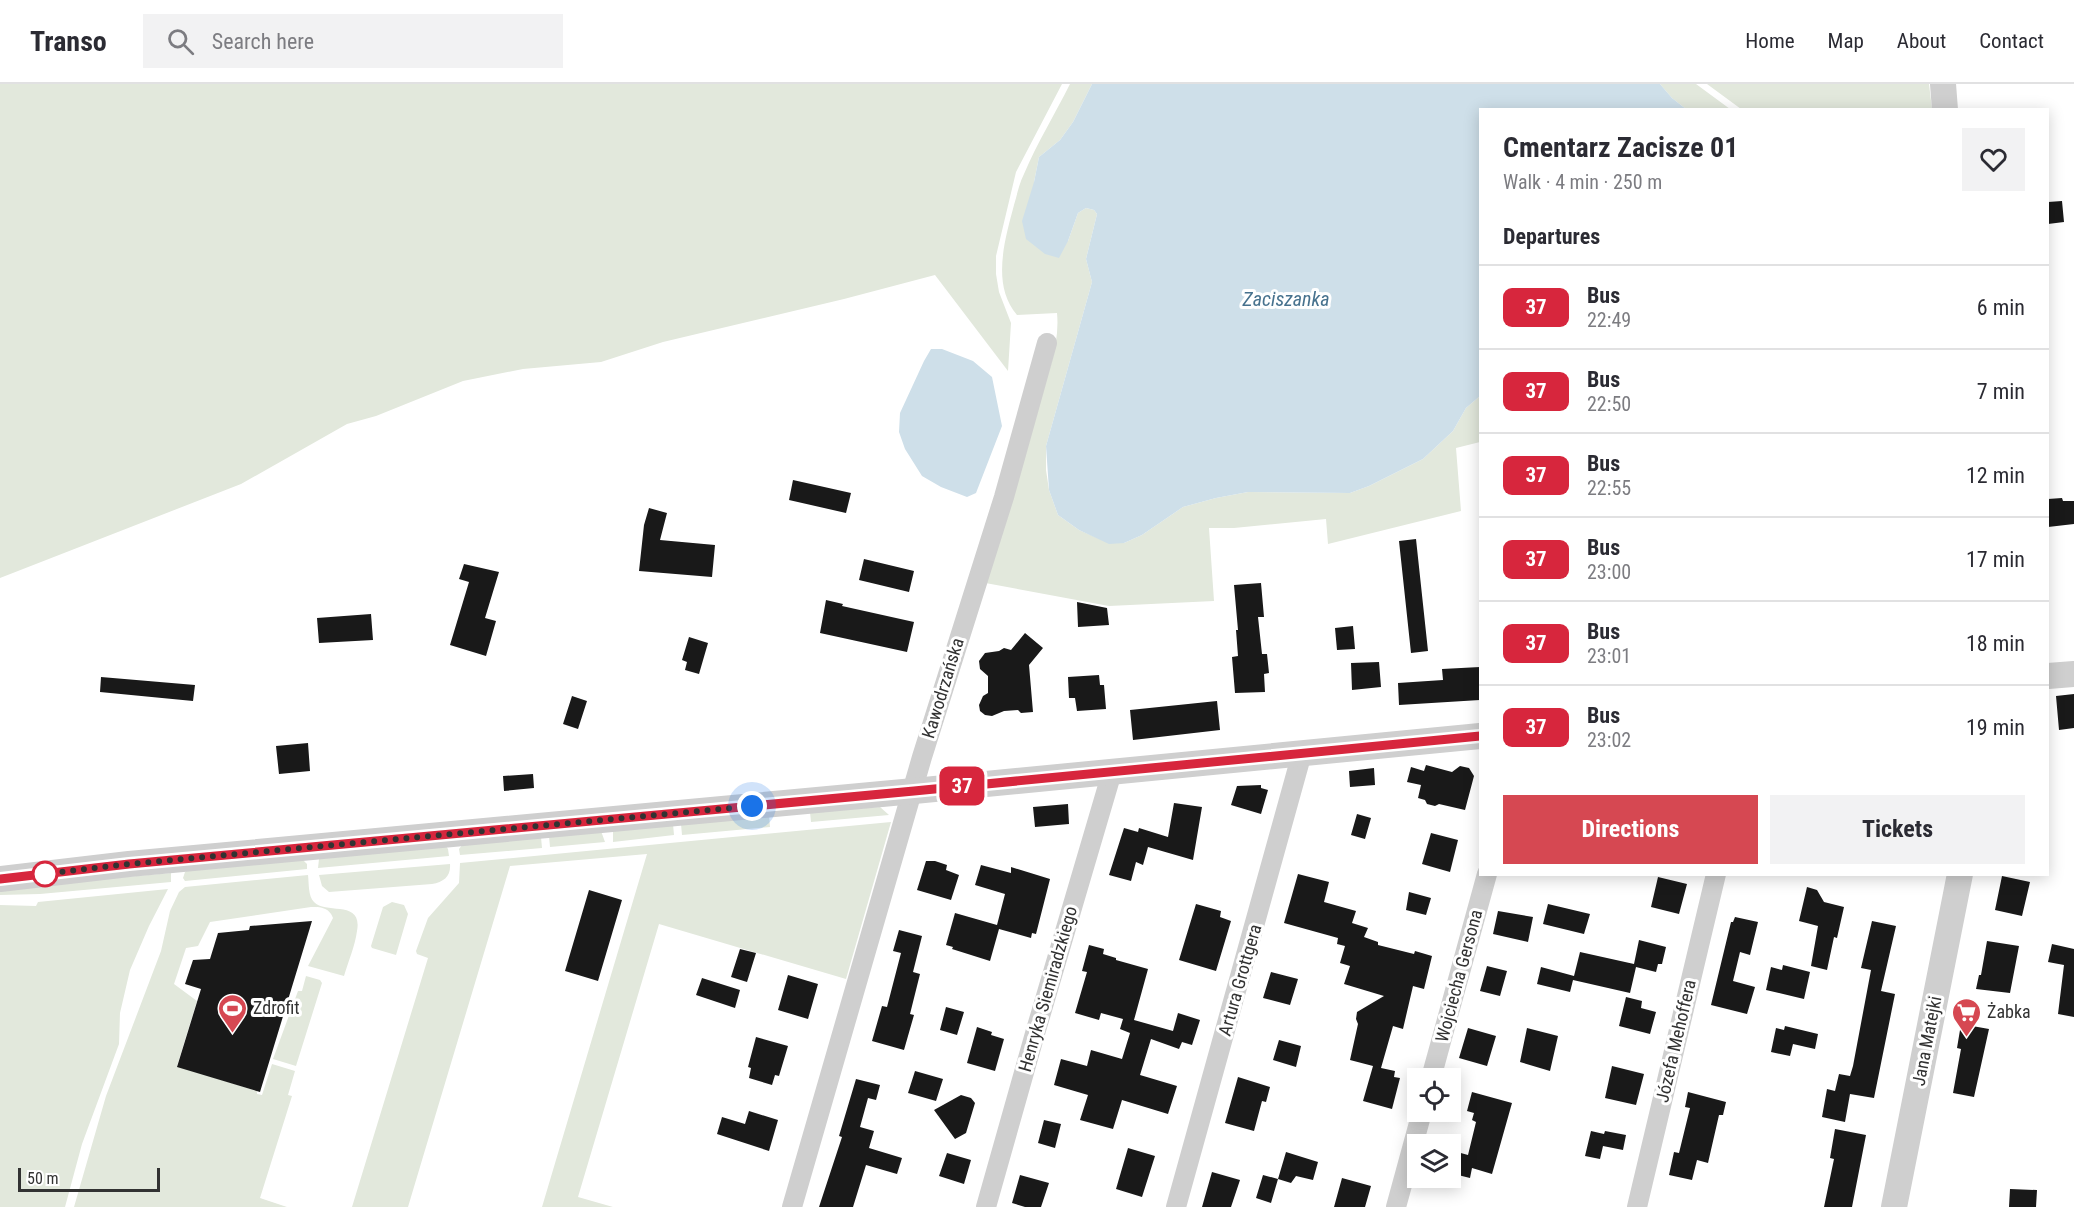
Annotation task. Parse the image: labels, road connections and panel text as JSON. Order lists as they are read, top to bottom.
{
  "streets": {
    "street": [
      "Kawodrzańska",
      "Wojciecha Gersona",
      "Artura Grottgera",
      "Henryka Siemiradzkiego",
      "Józefa Mehoffera",
      "Jana Matejki"
    ]
  },
  "water": ["Zaciszanka"],
  "places": {
    "sports": ["Zdrofit"],
    "supermarket": ["Żabka"]
  },
  "lines": ["bus line 37"],
  "scale_bar": "50 m",
  "page": {
    "header": "Transo",
    "search": "Search here",
    "nav": [
      "Home",
      "Map",
      "About",
      "Contact"
    ],
    "on_map": "37",
    "heading": [
      ["Cmentarz Zacisze 01", "Walk · 4 min · 250 m"],
      "Departures"
    ],
    "list": [
      {
        "mark": "37",
        "name": "Bus",
        "note": "22:49",
        "value": "6 min"
      },
      {
        "mark": "37",
        "name": "Bus",
        "note": "22:50",
        "value": "7 min"
      },
      {
        "mark": "37",
        "name": "Bus",
        "note": "22:55",
        "value": "12 min"
      },
      {
        "mark": "37",
        "name": "Bus",
        "note": "23:00",
        "value": "17 min"
      },
      {
        "mark": "37",
        "name": "Bus",
        "note": "23:01",
        "value": "18 min"
      },
      {
        "mark": "37",
        "name": "Bus",
        "note": "23:02",
        "value": "19 min"
      }
    ],
    "buttons": ["Directions", "Tickets"],
    "scale": "50 m"
  }
}
